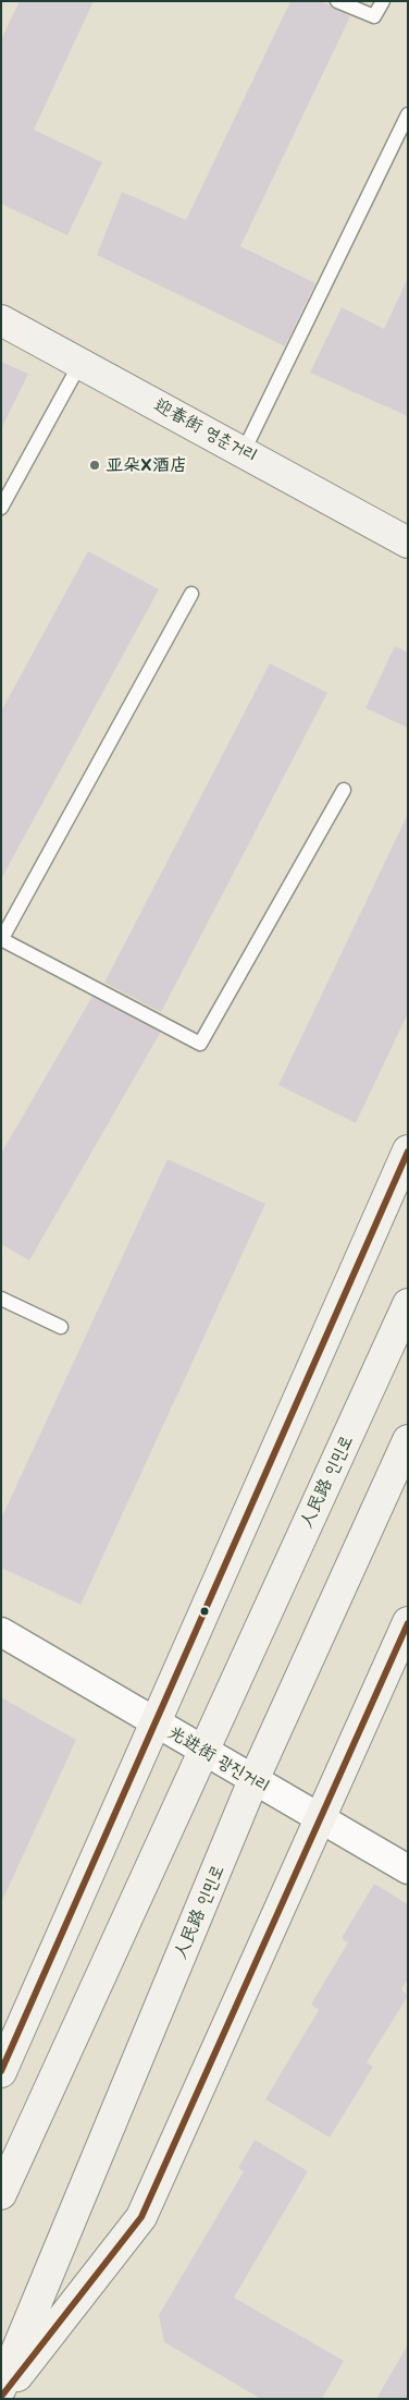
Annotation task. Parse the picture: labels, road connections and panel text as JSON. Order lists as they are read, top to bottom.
{
  "streets": {
    "street": ["迎春街 영춘거리", "人民路 인민로", "光进街 광진거리"]
  },
  "crossings": [
    ["人民路 인민로", "光进街 광진거리"]
  ],
  "places": ["亚朵X酒店"]
}
